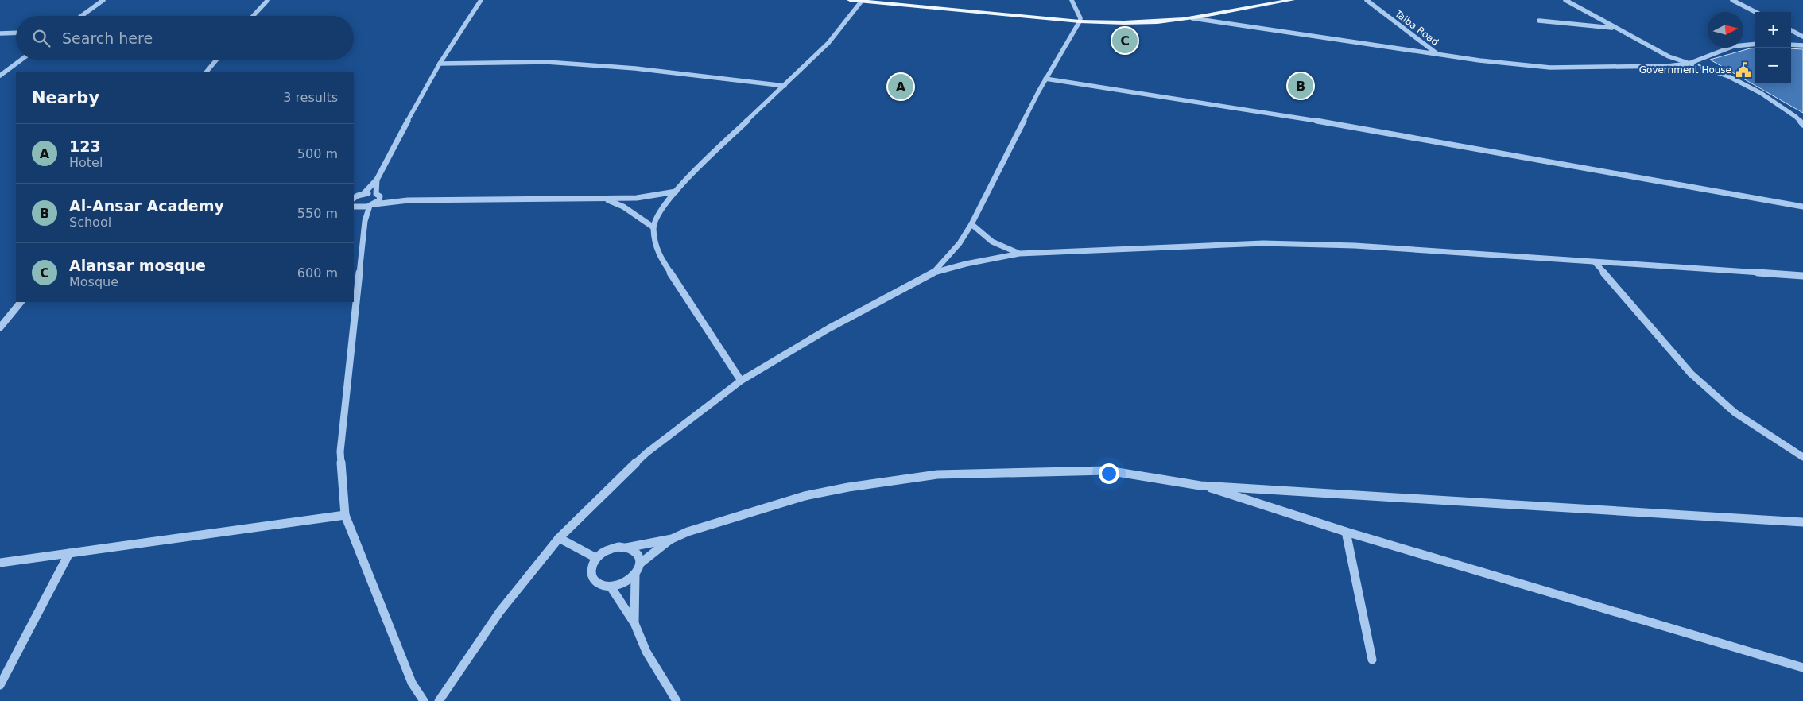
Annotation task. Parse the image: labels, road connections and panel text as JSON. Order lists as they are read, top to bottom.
{
  "streets": {
    "street": ["Talba Road"]
  },
  "places": {
    "public building": ["Government House"]
  },
  "north": "right",
  "page": {
    "map_buttons": ["+", "−"],
    "search": "Search here",
    "pins": ["C", "B", "A"],
    "heading": ["Nearby", "3 results"],
    "list": [
      {
        "mark": "A",
        "name": "123",
        "note": "Hotel",
        "value": "500 m"
      },
      {
        "mark": "B",
        "name": "Al-Ansar Academy",
        "note": "School",
        "value": "550 m"
      },
      {
        "mark": "C",
        "name": "Alansar mosque",
        "note": "Mosque",
        "value": "600 m"
      }
    ]
  }
}
